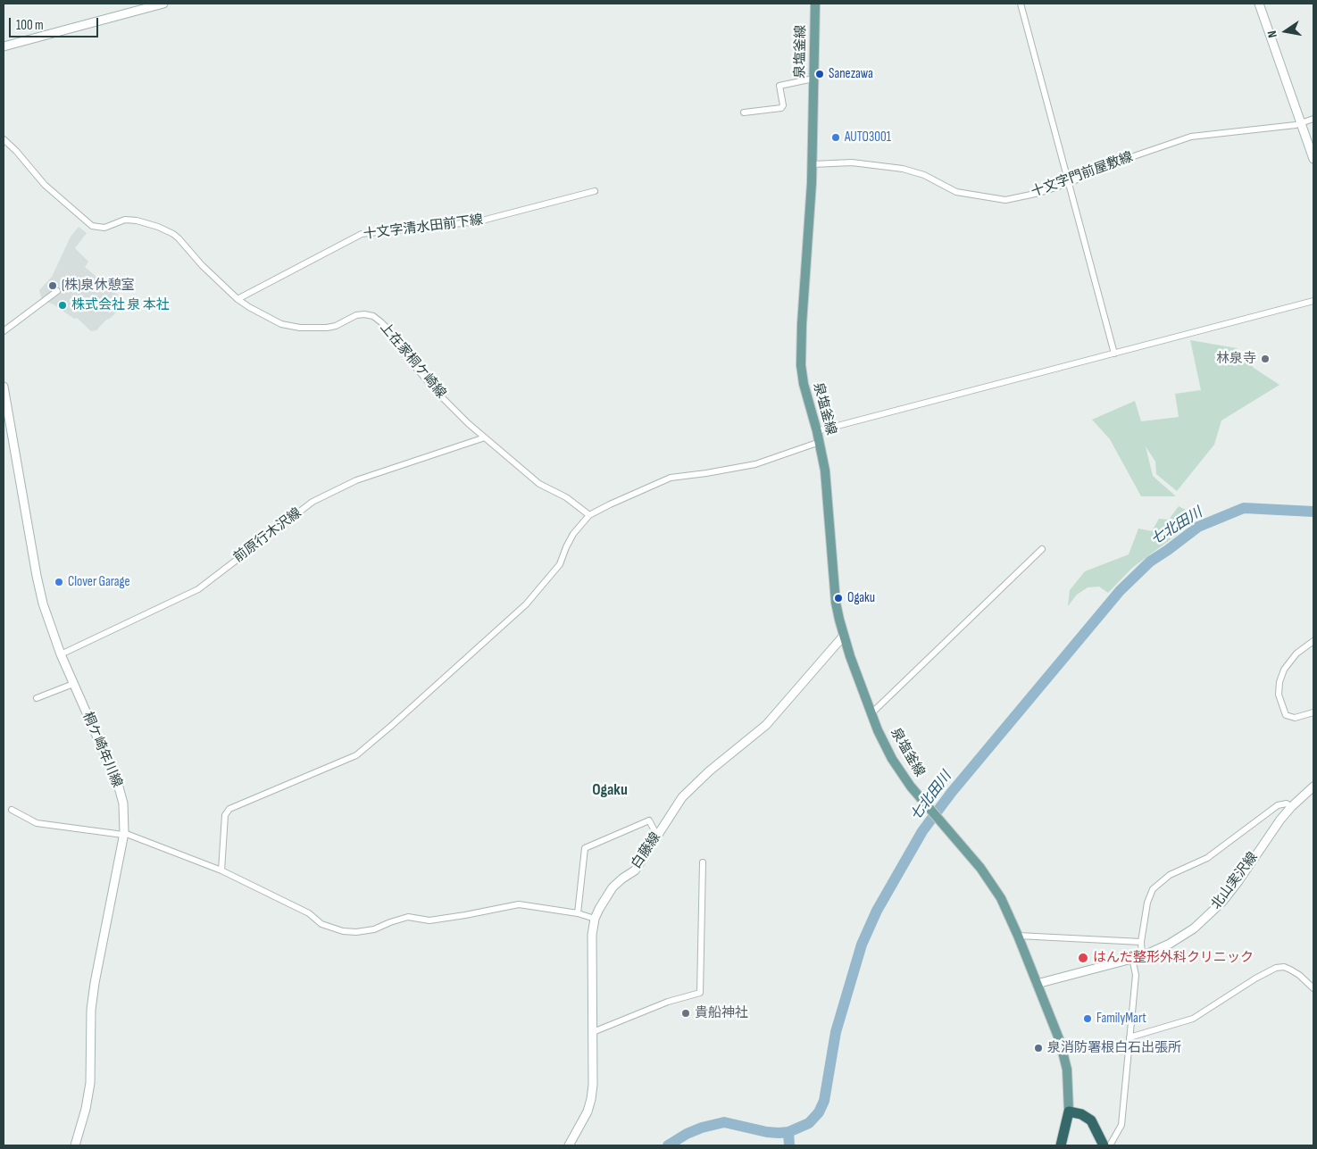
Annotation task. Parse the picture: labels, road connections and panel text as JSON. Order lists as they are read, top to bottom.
{
  "streets": {
    "main road": ["泉塩釜線"],
    "street": [
      "十文字門前屋敷線",
      "十文字清水田前下線",
      "上在家桐ケ崎線",
      "前原行木沢線",
      "桐ケ崎年川線",
      "白藤線",
      "北山実沢線"
    ]
  },
  "crossings": [
    ["泉塩釜線", "十文字門前屋敷線"],
    ["泉塩釜線", "白藤線"],
    ["十文字清水田前下線", "上在家桐ケ崎線"],
    ["上在家桐ケ崎線", "前原行木沢線"],
    ["前原行木沢線", "桐ケ崎年川線"]
  ],
  "districts": ["Ogaku"],
  "water": ["七北田川"],
  "places": [
    "Sanezawa",
    "AUTO3001",
    "(株)泉休憩室",
    "株式会社 泉 本社",
    "林泉寺",
    "Clover Garage",
    "Ogaku",
    "はんだ整形外科クリニック",
    "貴船神社",
    "FamilyMart",
    "泉消防署根白石出張所"
  ],
  "scale_bar": "100 m",
  "north": "left"
}
